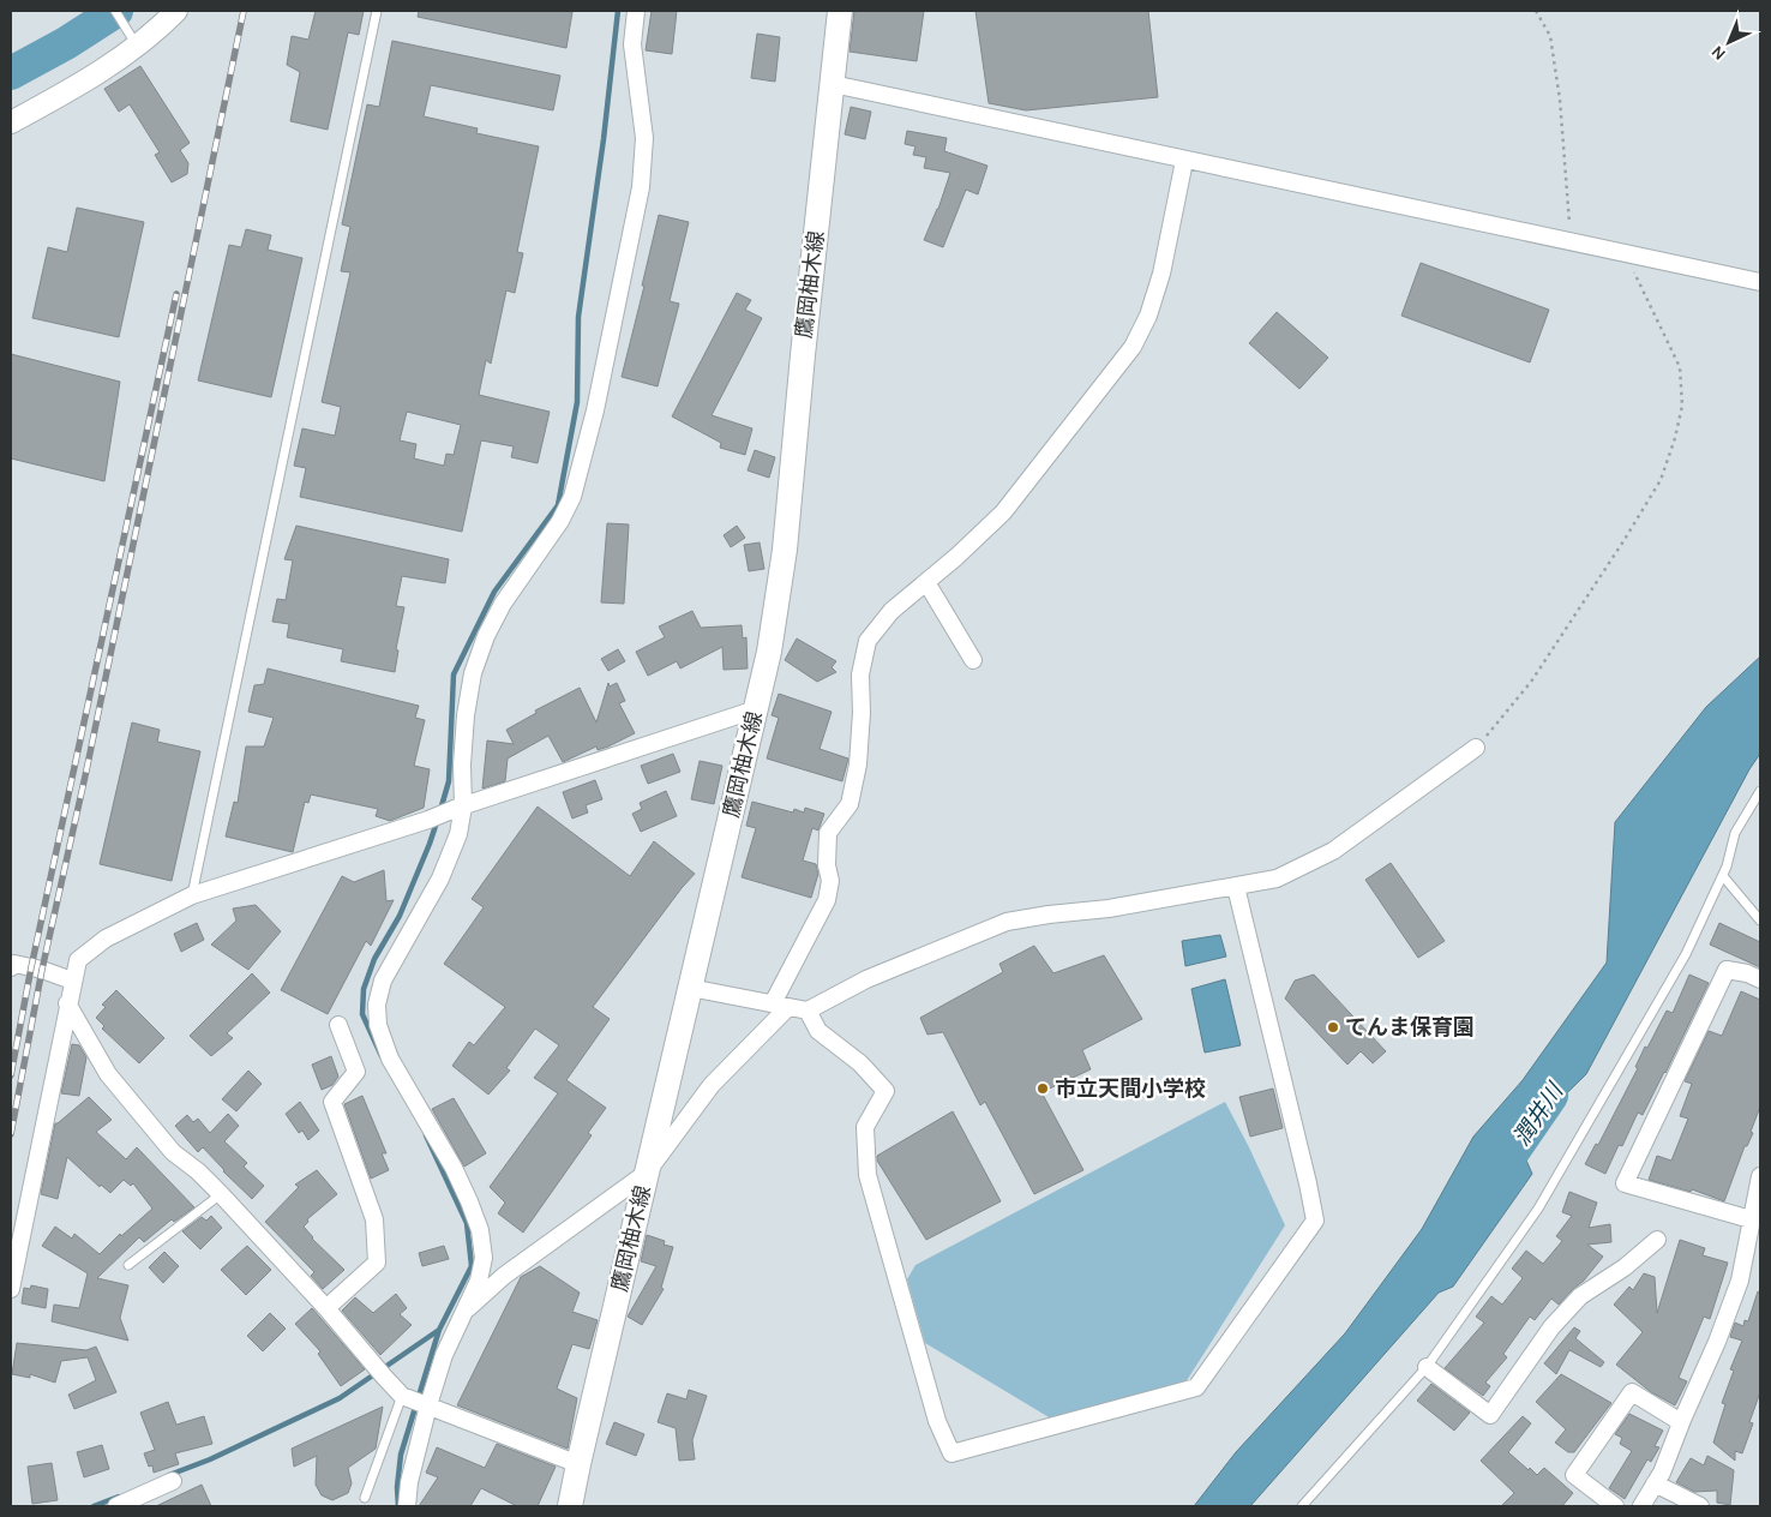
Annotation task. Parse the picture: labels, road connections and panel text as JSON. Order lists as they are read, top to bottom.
{
  "streets": {
    "main road": ["鷹岡柚木線"]
  },
  "water": ["潤井川"],
  "places": ["てんま保育園", "市立天間小学校"],
  "north": "bottom left"
}
